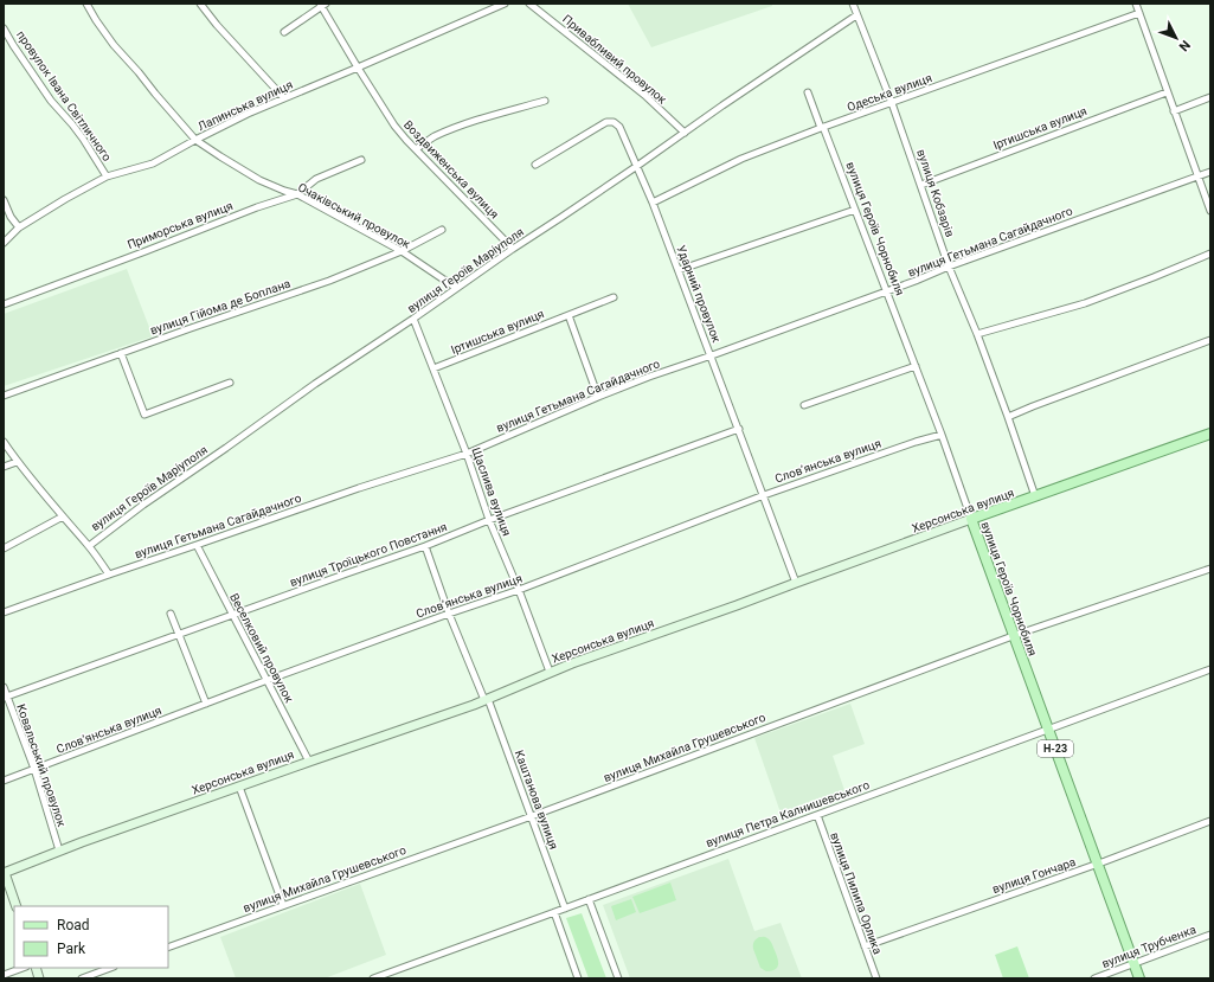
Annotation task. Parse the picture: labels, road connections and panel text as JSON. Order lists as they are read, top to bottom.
{
  "streets": {
    "main road": ["вулиця Героїв Чорнобиля", "Херсонська вулиця", "Н-23"],
    "street": [
      "Привабливий провулок",
      "Одеська вулиця",
      "провулок Івана Світличного",
      "Лапинська вулиця",
      "Іртишська вулиця",
      "Воздвиженська вулиця",
      "вулиця Кобзарів",
      "Очаківський провулок",
      "Приморська вулиця",
      "вулиця Гетьмана Сагайдачного",
      "вулиця Героїв Маріуполя",
      "Ударний провулок",
      "вулиця Гійома де Боплана",
      "Словʼянська вулиця",
      "Щаслива вулиця",
      "вулиця Троїцького Повстання",
      "Веселковий провулок",
      "вулиця Михайла Грушевського",
      "Ковальський провулок",
      "Каштанова вулиця",
      "вулиця Петра Калнишевського",
      "вулиця Гончара",
      "вулиця Пилипа Орлика",
      "вулиця Трубченка"
    ]
  },
  "crossings": [
    ["Привабливий провулок", "вулиця Героїв Маріуполя"],
    ["Одеська вулиця", "вулиця Кобзарів"],
    ["Одеська вулиця", "вулиця Героїв Чорнобиля"],
    ["Одеська вулиця", "Ударний провулок"],
    ["провулок Івана Світличного", "Лапинська вулиця"],
    ["Лапинська вулиця", "Воздвиженська вулиця"],
    ["Лапинська вулиця", "Очаківський провулок"],
    ["Іртишська вулиця", "вулиця Кобзарів"],
    ["Іртишська вулиця", "Щаслива вулиця"],
    ["Воздвиженська вулиця", "вулиця Героїв Маріуполя"],
    ["вулиця Кобзарів", "вулиця Гетьмана Сагайдачного"],
    ["вулиця Кобзарів", "вулиця Героїв Маріуполя"],
    ["вулиця Кобзарів", "Херсонська вулиця"],
    ["Очаківський провулок", "Приморська вулиця"],
    ["Очаківський провулок", "вулиця Героїв Маріуполя"],
    ["Очаківський провулок", "вулиця Гійома де Боплана"],
    ["вулиця Героїв Чорнобиля", "вулиця Гетьмана Сагайдачного"],
    ["вулиця Героїв Чорнобиля", "Словʼянська вулиця"],
    ["вулиця Героїв Чорнобиля", "Херсонська вулиця"],
    ["вулиця Героїв Чорнобиля", "вулиця Михайла Грушевського"],
    ["вулиця Героїв Чорнобиля", "вулиця Петра Калнишевського"],
    ["вулиця Героїв Чорнобиля", "вулиця Гончара"],
    ["вулиця Героїв Чорнобиля", "вулиця Трубченка"],
    ["вулиця Гетьмана Сагайдачного", "Ударний провулок"],
    ["вулиця Гетьмана Сагайдачного", "Щаслива вулиця"],
    ["вулиця Гетьмана Сагайдачного", "Веселковий провулок"],
    ["вулиця Героїв Маріуполя", "Ударний провулок"],
    ["вулиця Героїв Маріуполя", "Щаслива вулиця"],
    ["Ударний провулок", "вулиця Троїцького Повстання"],
    ["Словʼянська вулиця", "Щаслива вулиця"],
    ["Словʼянська вулиця", "Веселковий провулок"],
    ["Словʼянська вулиця", "Ковальський провулок"],
    ["Словʼянська вулиця", "Каштанова вулиця"],
    ["Щаслива вулиця", "Херсонська вулиця"],
    ["Щаслива вулиця", "вулиця Троїцького Повстання"],
    ["Херсонська вулиця", "Веселковий провулок"],
    ["Херсонська вулиця", "Ковальський провулок"],
    ["Херсонська вулиця", "Каштанова вулиця"],
    ["вулиця Троїцького Повстання", "Веселковий провулок"],
    ["вулиця Троїцького Повстання", "Ковальський провулок"],
    ["вулиця Троїцького Повстання", "Каштанова вулиця"],
    ["вулиця Михайла Грушевського", "Каштанова вулиця"],
    ["Каштанова вулиця", "вулиця Петра Калнишевського"],
    ["вулиця Петра Калнишевського", "вулиця Пилипа Орлика"],
    ["вулиця Гончара", "вулиця Пилипа Орлика"]
  ],
  "legend": ["Road", "Park"],
  "north": "bottom right"
}
